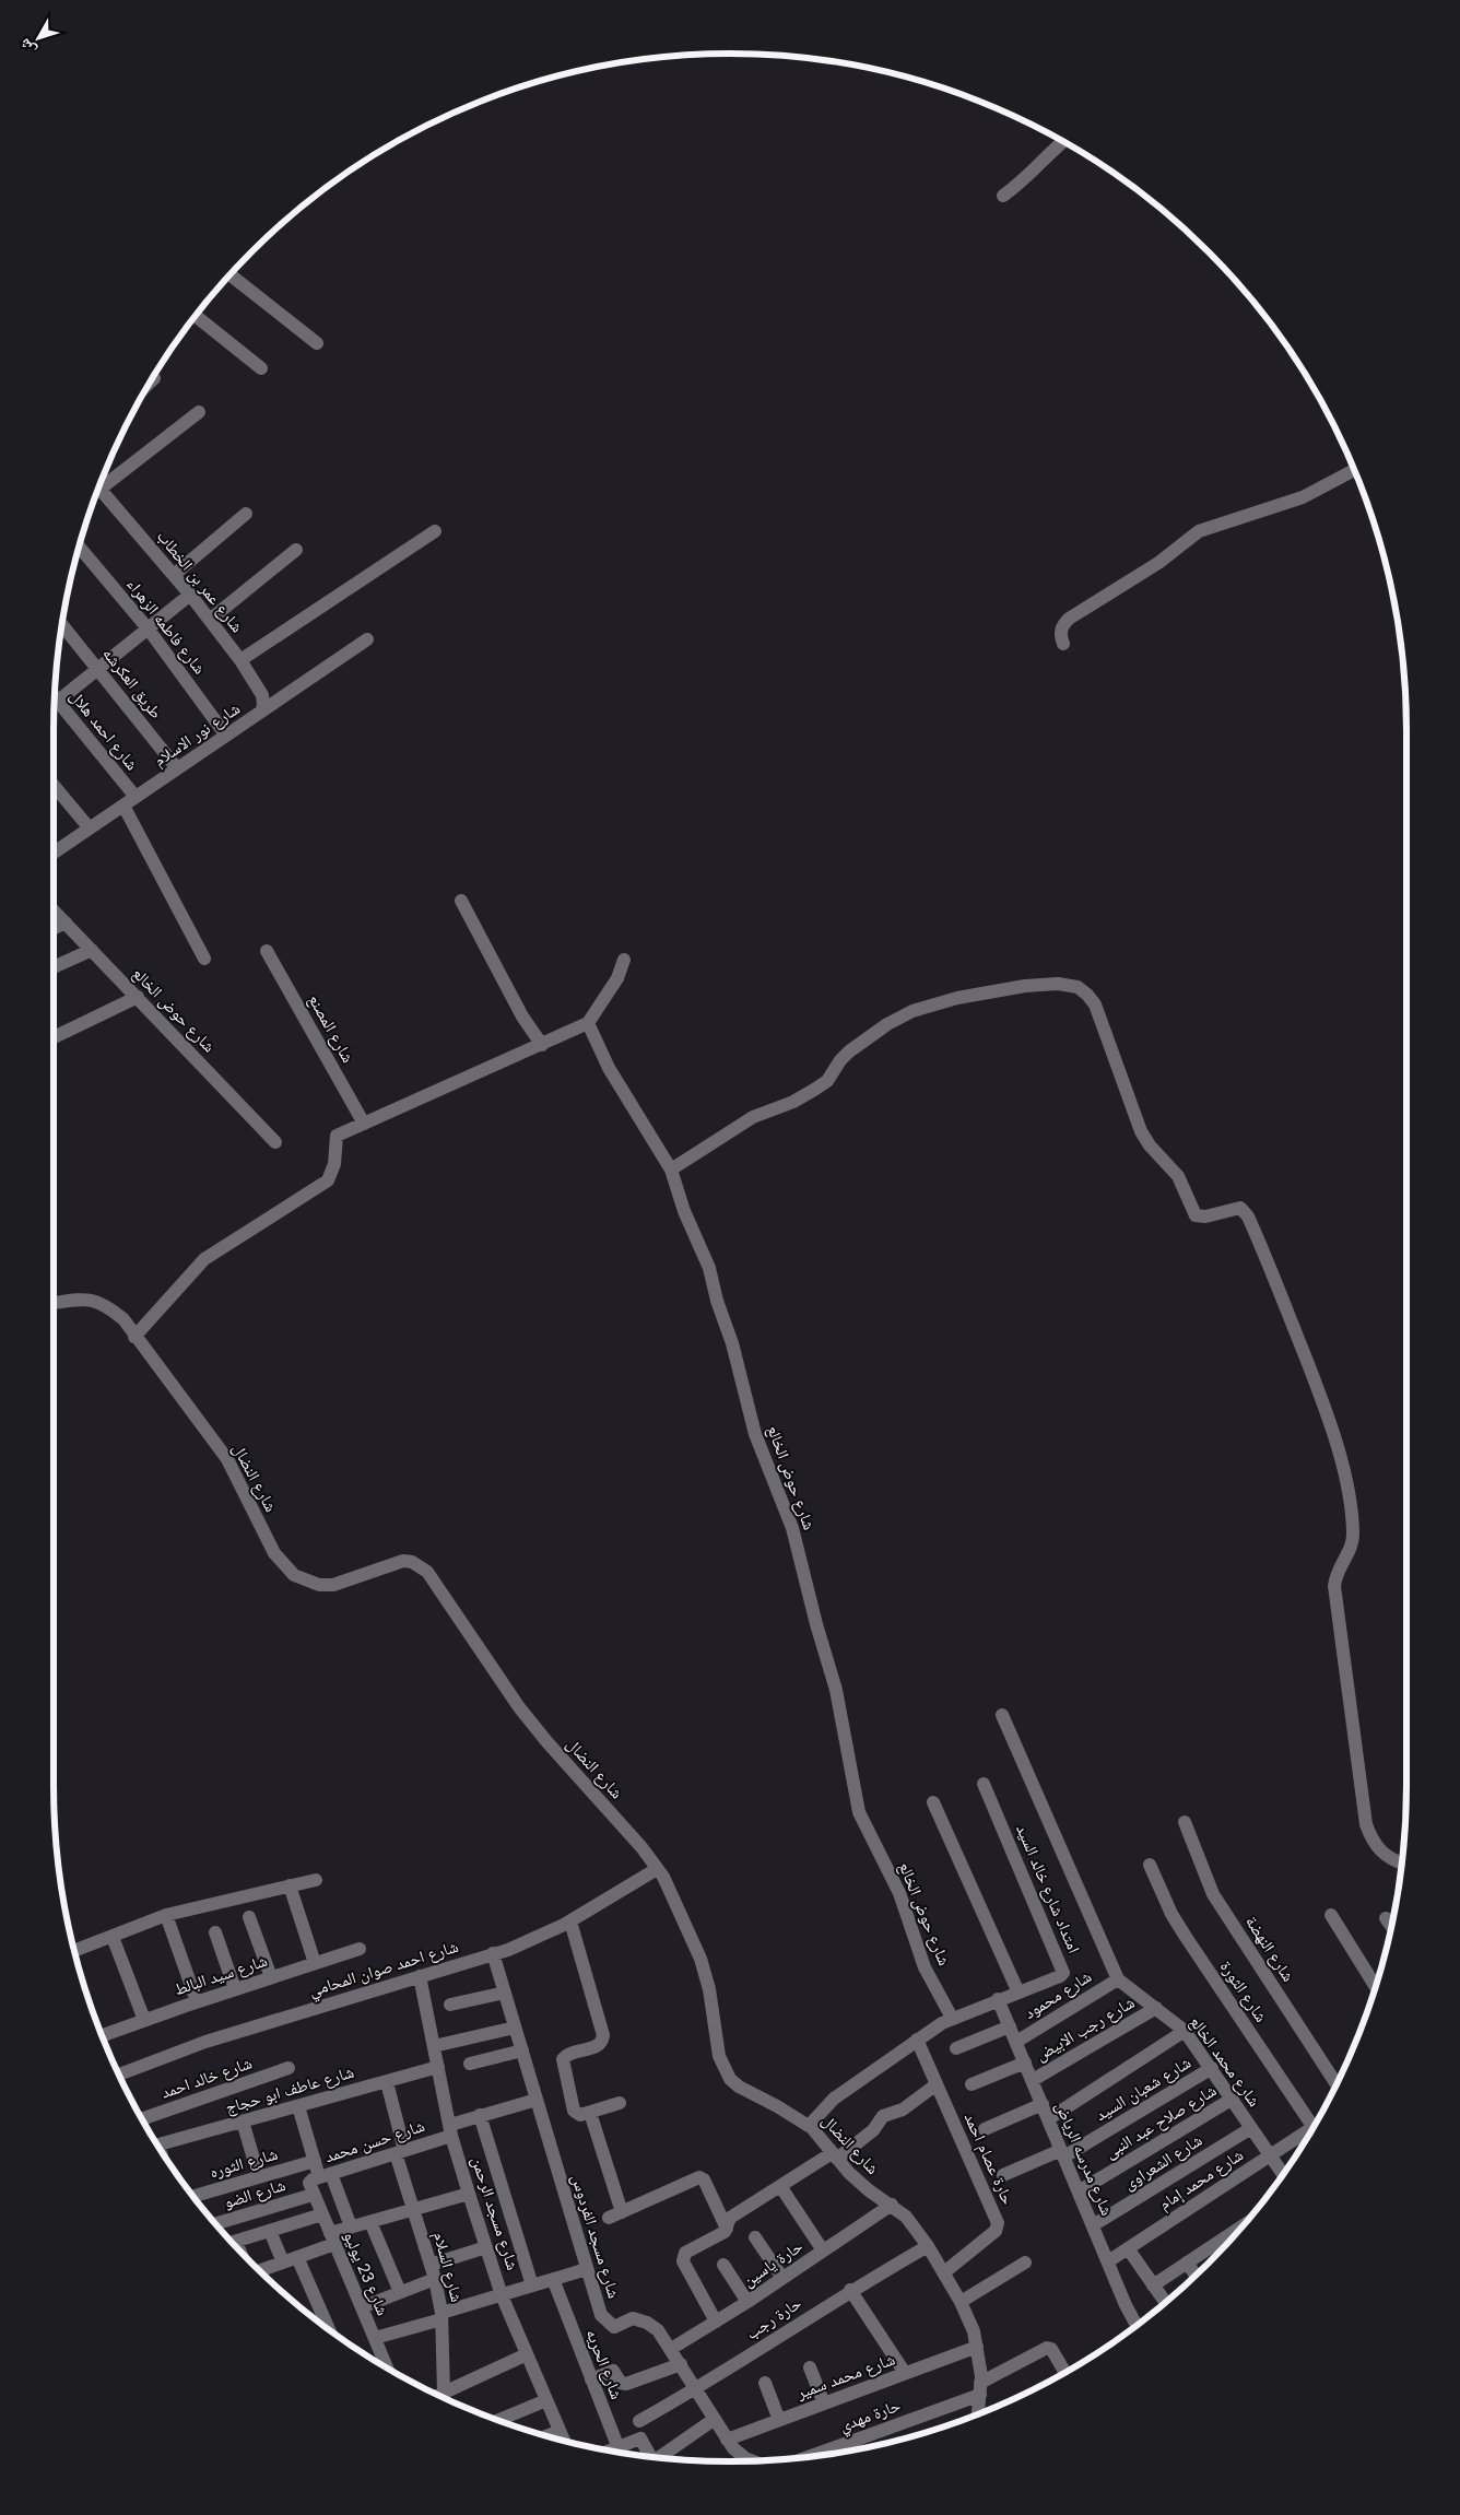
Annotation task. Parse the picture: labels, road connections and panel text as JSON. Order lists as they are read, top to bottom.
{
  "streets": {
    "street": [
      "شارع عمر بن الخطاب",
      "شارع فاطمه الزهراء",
      "طريق العكرشه",
      "شارع احمد هلال",
      "شارع نور الاسلام",
      "شارع حوض الخالع",
      "شارع المصنع",
      "شارع النضال",
      "امتداد شارع خالد السيد",
      "شارع النهضة",
      "شارع احمد صوان المحامي",
      "شارع سيد البالط",
      "شارع الثورة",
      "شارع محمود",
      "شارع رجب الابيض",
      "شارع محمد الخالع",
      "شارع خالد احمد",
      "شارع شعبان السيد",
      "شارع عاطف ابو حجاج",
      "شارع صلاح عبد النبى",
      "شارع حسن محمد",
      "حارة عصام احمد",
      "شارع مدرسه الرياض",
      "شارع الشعراوى",
      "شارع الثوره",
      "شارع محمد إمام",
      "شارع الضو",
      "شارع مسجد الرحمن",
      "شارع مسجد الفردوس",
      "حارة ياسين",
      "شارع السلام",
      "شارع 23 يوليو",
      "حارة رجب",
      "شارع الحريه",
      "شارع محمد سمير",
      "حارة مهدي"
    ]
  },
  "crossings": [
    ["شارع عمر بن الخطاب", "شارع نور الاسلام"],
    ["شارع فاطمه الزهراء", "شارع نور الاسلام"],
    ["طريق العكرشه", "شارع نور الاسلام"],
    ["شارع احمد هلال", "شارع نور الاسلام"],
    ["شارع حوض الخالع", "امتداد شارع خالد السيد"],
    ["شارع النضال", "امتداد شارع خالد السيد"],
    ["شارع النضال", "شارع احمد صوان المحامي"],
    ["شارع النضال", "حارة عصام احمد"],
    ["شارع النضال", "حارة ياسين"],
    ["شارع النضال", "حارة رجب"],
    ["شارع النضال", "شارع محمد سمير"],
    ["شارع النضال", "حارة مهدي"],
    ["امتداد شارع خالد السيد", "حارة عصام احمد"],
    ["امتداد شارع خالد السيد", "شارع مدرسه الرياض"],
    ["شارع احمد صوان المحامي", "شارع مسجد الرحمن"],
    ["شارع احمد صوان المحامي", "شارع مسجد الفردوس"],
    ["شارع محمود", "شارع محمد الخالع"],
    ["شارع محمود", "شارع مدرسه الرياض"],
    ["شارع رجب الابيض", "شارع محمد الخالع"],
    ["شارع رجب الابيض", "شارع مدرسه الرياض"],
    ["شارع محمد الخالع", "شارع شعبان السيد"],
    ["شارع محمد الخالع", "شارع صلاح عبد النبى"],
    ["شارع محمد الخالع", "شارع الشعراوى"],
    ["شارع محمد الخالع", "شارع محمد إمام"],
    ["شارع شعبان السيد", "شارع مدرسه الرياض"],
    ["شارع عاطف ابو حجاج", "شارع مسجد الرحمن"],
    ["شارع صلاح عبد النبى", "شارع مدرسه الرياض"],
    ["شارع حسن محمد", "شارع الضو"],
    ["شارع حسن محمد", "شارع مسجد الرحمن"],
    ["شارع حسن محمد", "شارع مسجد الفردوس"],
    ["شارع حسن محمد", "شارع السلام"],
    ["شارع حسن محمد", "شارع 23 يوليو"],
    ["شارع مدرسه الرياض", "شارع الشعراوى"],
    ["شارع مدرسه الرياض", "شارع محمد إمام"],
    ["شارع الضو", "شارع 23 يوليو"],
    ["شارع مسجد الفردوس", "حارة ياسين"],
    ["شارع مسجد الفردوس", "حارة رجب"],
    ["شارع مسجد الفردوس", "شارع محمد سمير"]
  ],
  "north": "bottom left"
}
